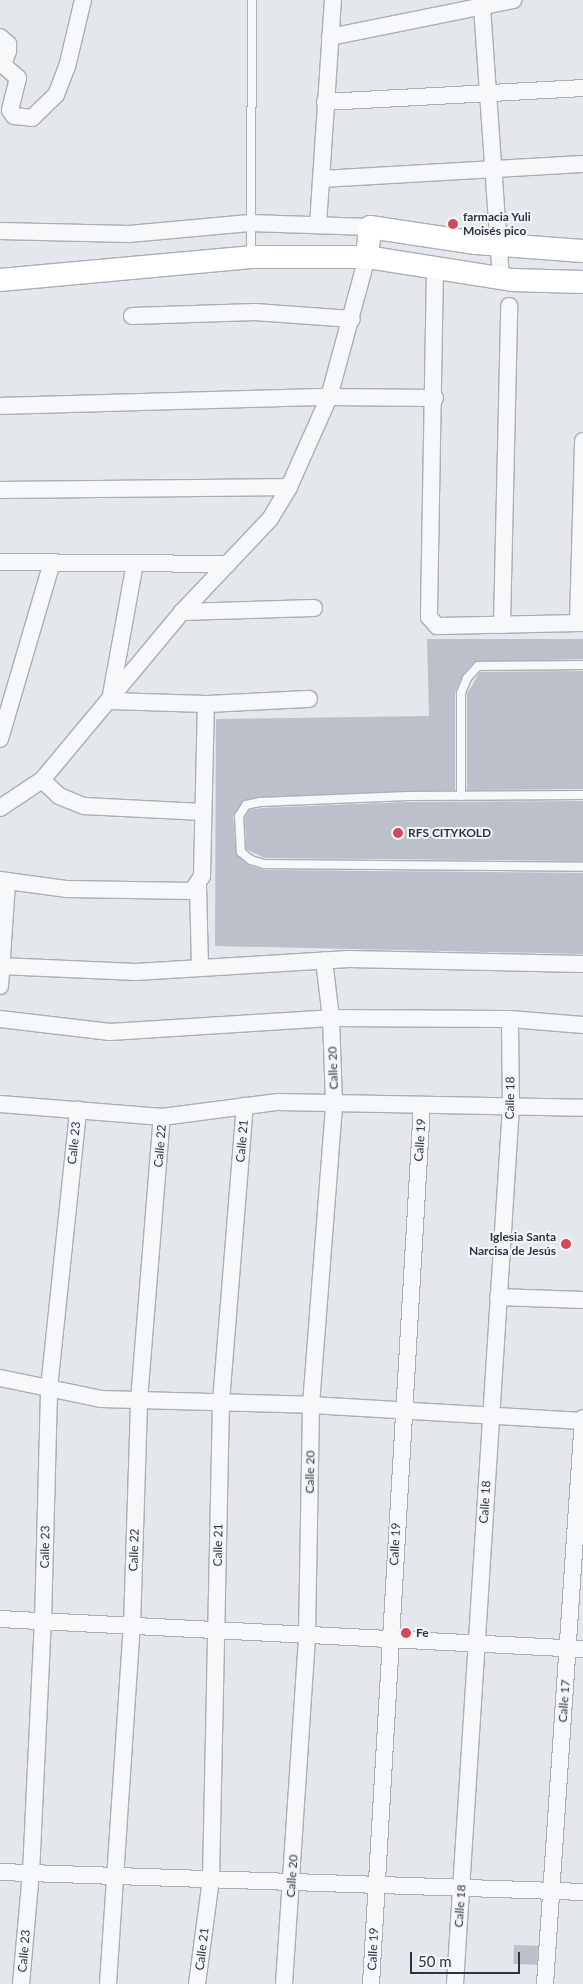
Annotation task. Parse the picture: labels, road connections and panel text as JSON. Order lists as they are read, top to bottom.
{
  "streets": {
    "street": [
      "Calle 20",
      "Calle 18",
      "Calle 19",
      "Calle 21",
      "Calle 23",
      "Calle 22",
      "Calle 17"
    ]
  },
  "places": [
    "farmacia Yuli Moisés pico",
    "RFS CITYKOLD",
    "Iglesia Santa Narcisa de Jesús",
    "Fe"
  ],
  "scale_bar": "50 m"
}
